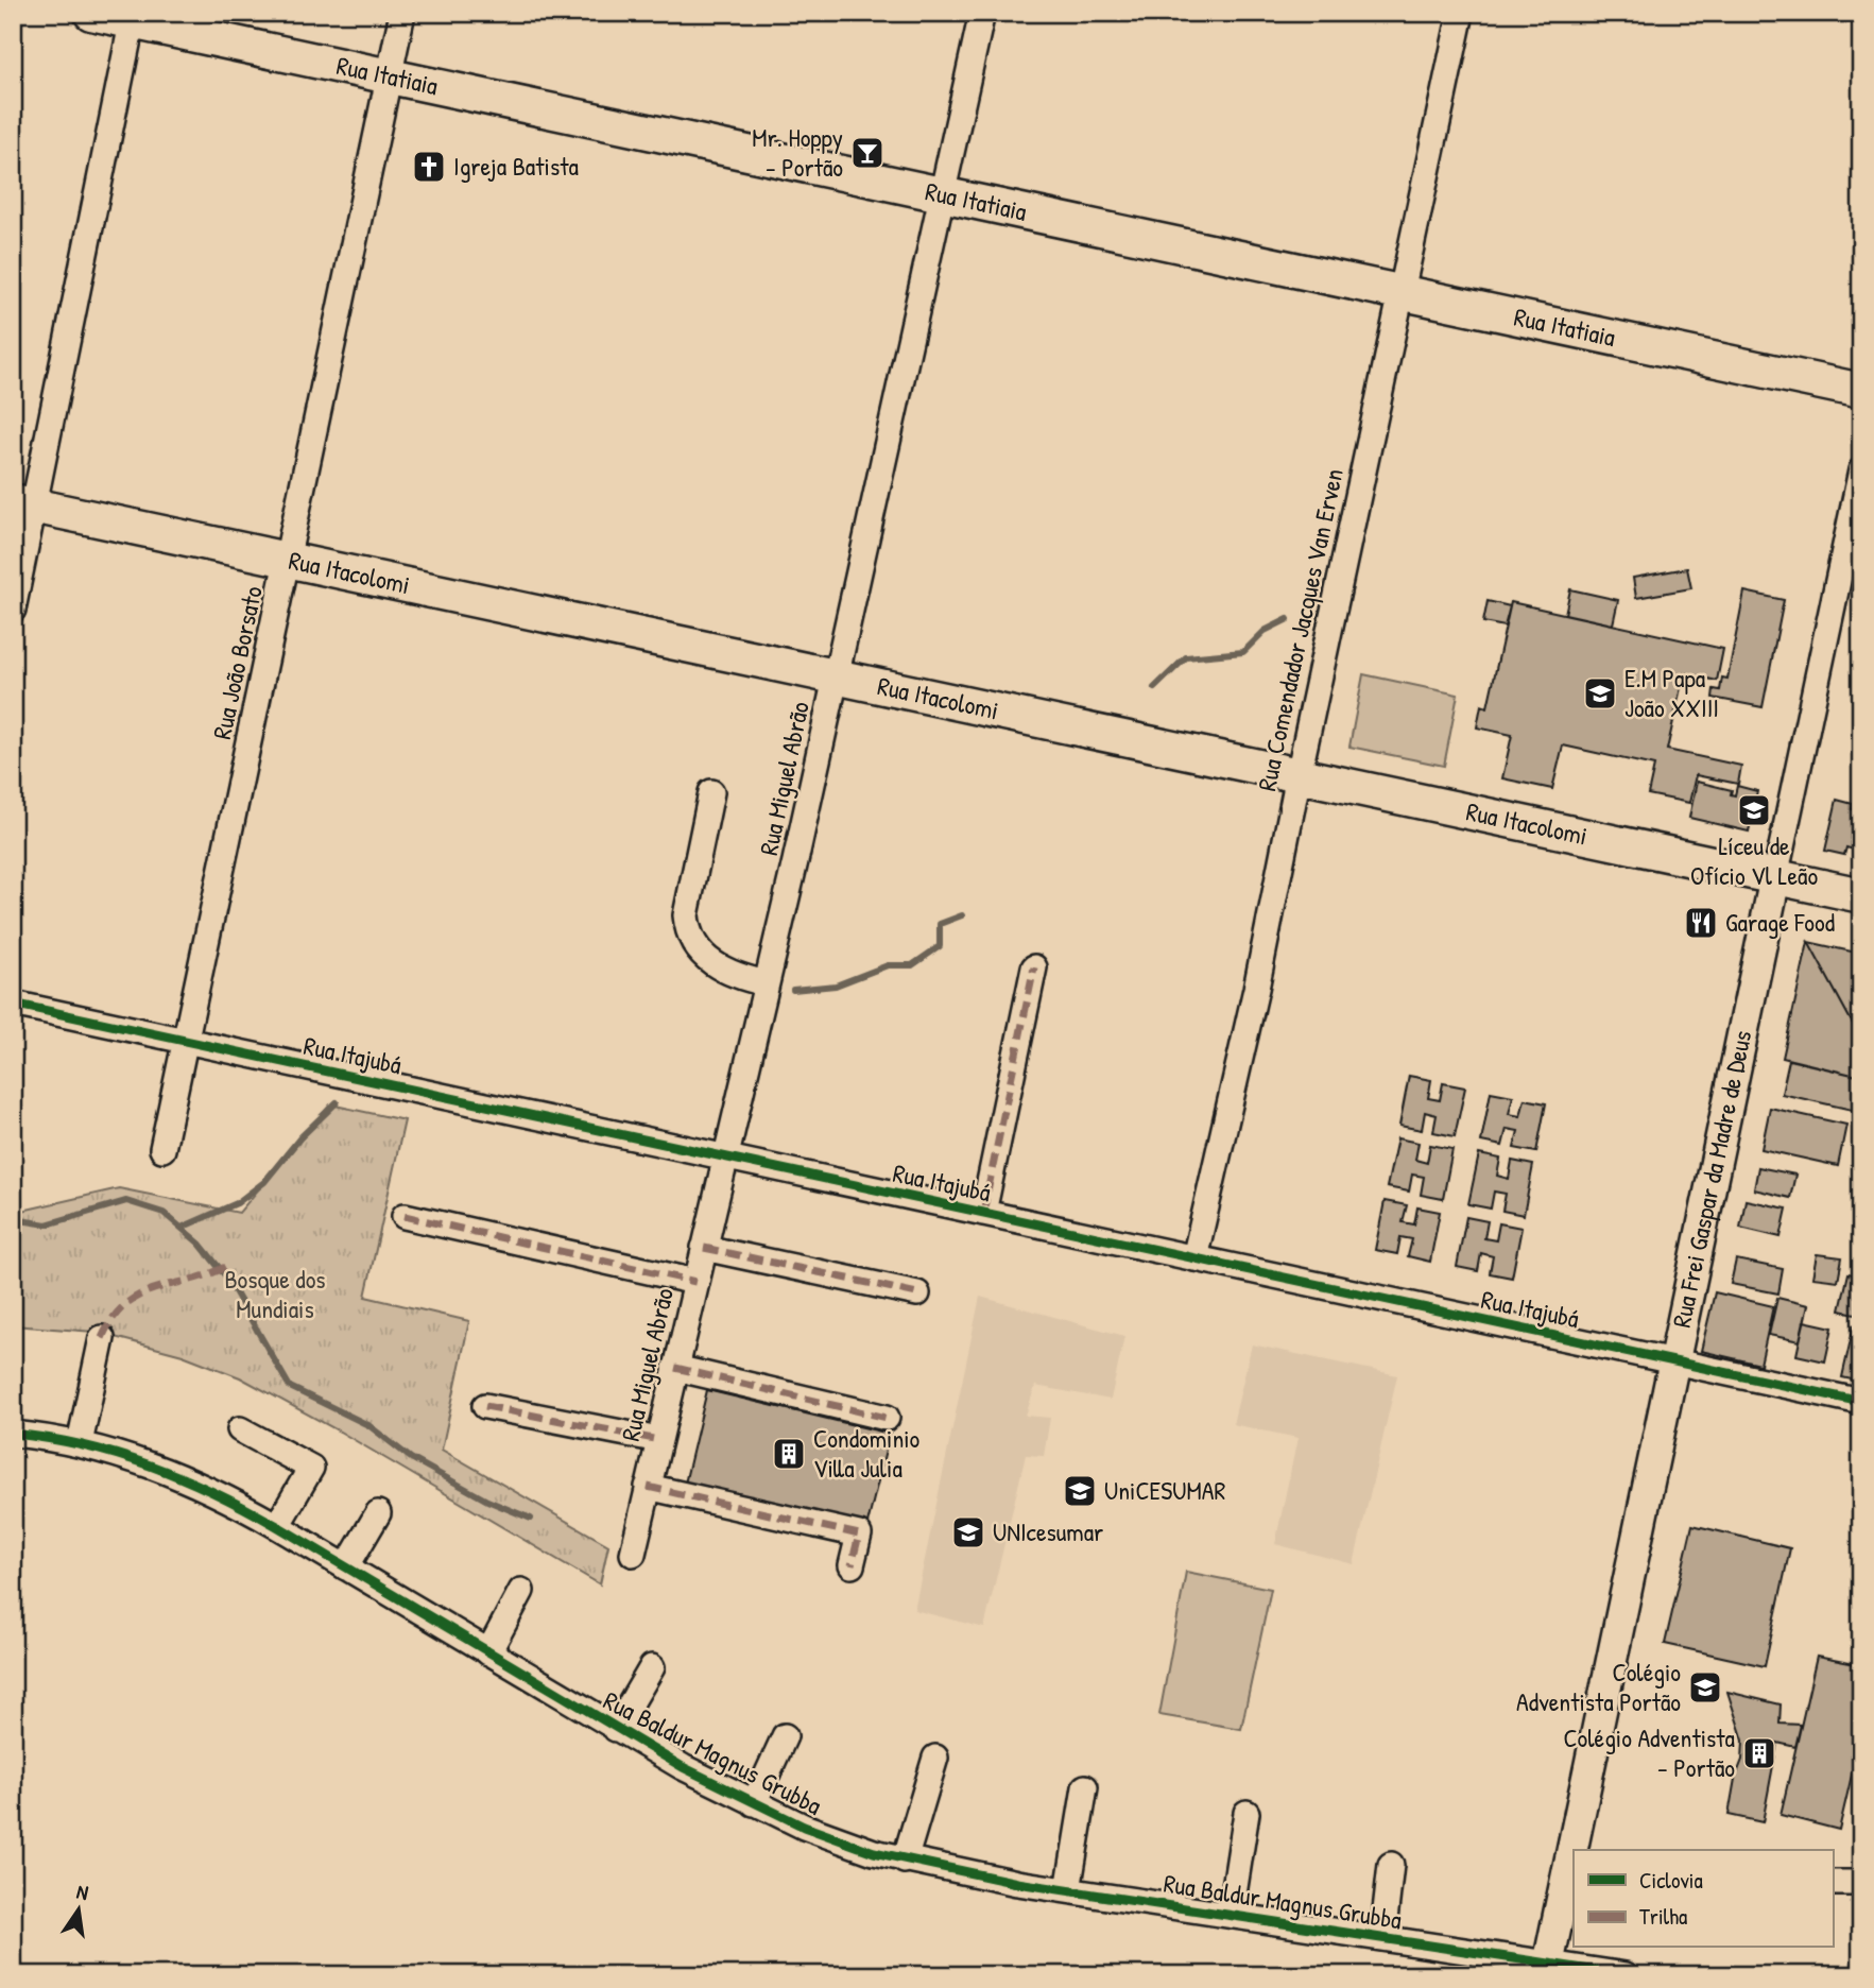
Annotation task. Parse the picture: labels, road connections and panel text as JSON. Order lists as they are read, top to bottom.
{
  "streets": {
    "main road": ["Rua Itatiaia", "Rua Itacolomi"],
    "street": [
      "Rua Comendador Jacques Van Erven",
      "Rua João Borsato",
      "Rua Miguel Abrão",
      "Rua Itajubá",
      "Rua Frei Gaspar da Madre de Deus",
      "Rua Baldur Magnus Grubba"
    ]
  },
  "crossings": [
    ["Rua Itatiaia", "Rua Comendador Jacques Van Erven"],
    ["Rua Itatiaia", "Rua João Borsato"],
    ["Rua Itatiaia", "Rua Miguel Abrão"],
    ["Rua Itacolomi", "Rua Comendador Jacques Van Erven"],
    ["Rua Itacolomi", "Rua João Borsato"],
    ["Rua Itacolomi", "Rua Miguel Abrão"],
    ["Rua Itacolomi", "Rua Frei Gaspar da Madre de Deus"],
    ["Rua Comendador Jacques Van Erven", "Rua Itajubá"],
    ["Rua João Borsato", "Rua Itajubá"],
    ["Rua Miguel Abrão", "Rua Itajubá"],
    ["Rua Itajubá", "Rua Frei Gaspar da Madre de Deus"],
    ["Rua Frei Gaspar da Madre de Deus", "Rua Baldur Magnus Grubba"]
  ],
  "parks": ["Bosque dos Mundiais"],
  "places": {
    "bar": ["Mr. Hoppy - Portão"],
    "church": ["Igreja Batista"],
    "school or university": [
      "E.M Papa João XXIII",
      "Líceu de Ofício Vl Leão",
      "UniCESUMAR",
      "UNIcesumar",
      "Colégio Adventista Portão"
    ],
    "restaurant": ["Garage Food"],
    "building": ["Condominio Villa Julia", "Colégio Adventista - Portão"]
  },
  "legend": ["Ciclovia", "Trilha"],
  "north": "top"
}
